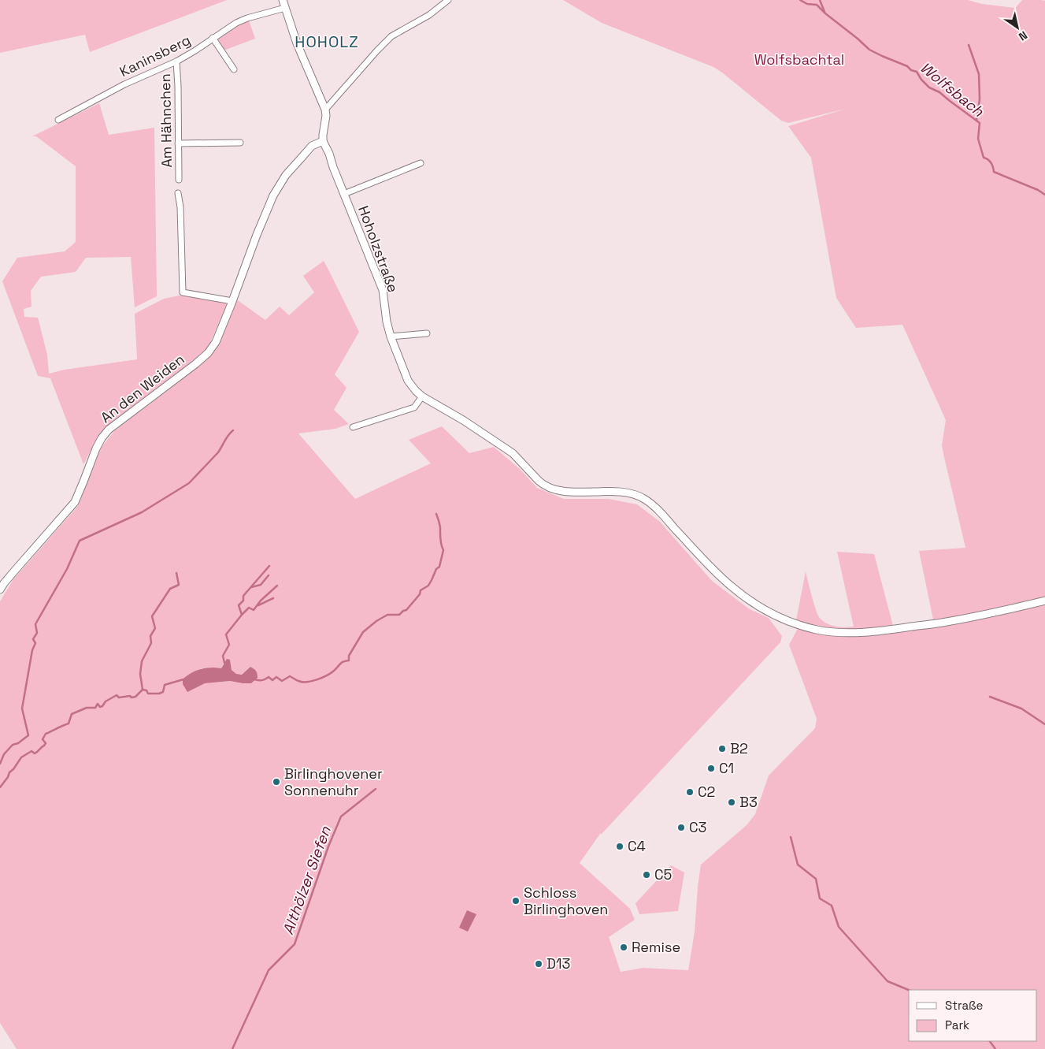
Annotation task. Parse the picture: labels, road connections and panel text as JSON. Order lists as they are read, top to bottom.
{
  "streets": {
    "street": [
      "Kaninsberg",
      "Am Hähnchen",
      "Hoholzstraße",
      "An den Weiden"
    ]
  },
  "crossings": [
    ["Kaninsberg", "Am Hähnchen"],
    ["Hoholzstraße", "An den Weiden"]
  ],
  "districts": ["HOHOLZ"],
  "water": ["Wolfsbach", "Althölzer Siefen"],
  "parks": ["Wolfsbachtal"],
  "places": [
    "B2",
    "C1",
    "Birlinghovener Sonnenuhr",
    "C2",
    "B3",
    "C3",
    "C4",
    "C5",
    "Schloss Birlinghoven",
    "Remise",
    "D13"
  ],
  "legend": ["Straße", "Park"],
  "north": "bottom right"
}
